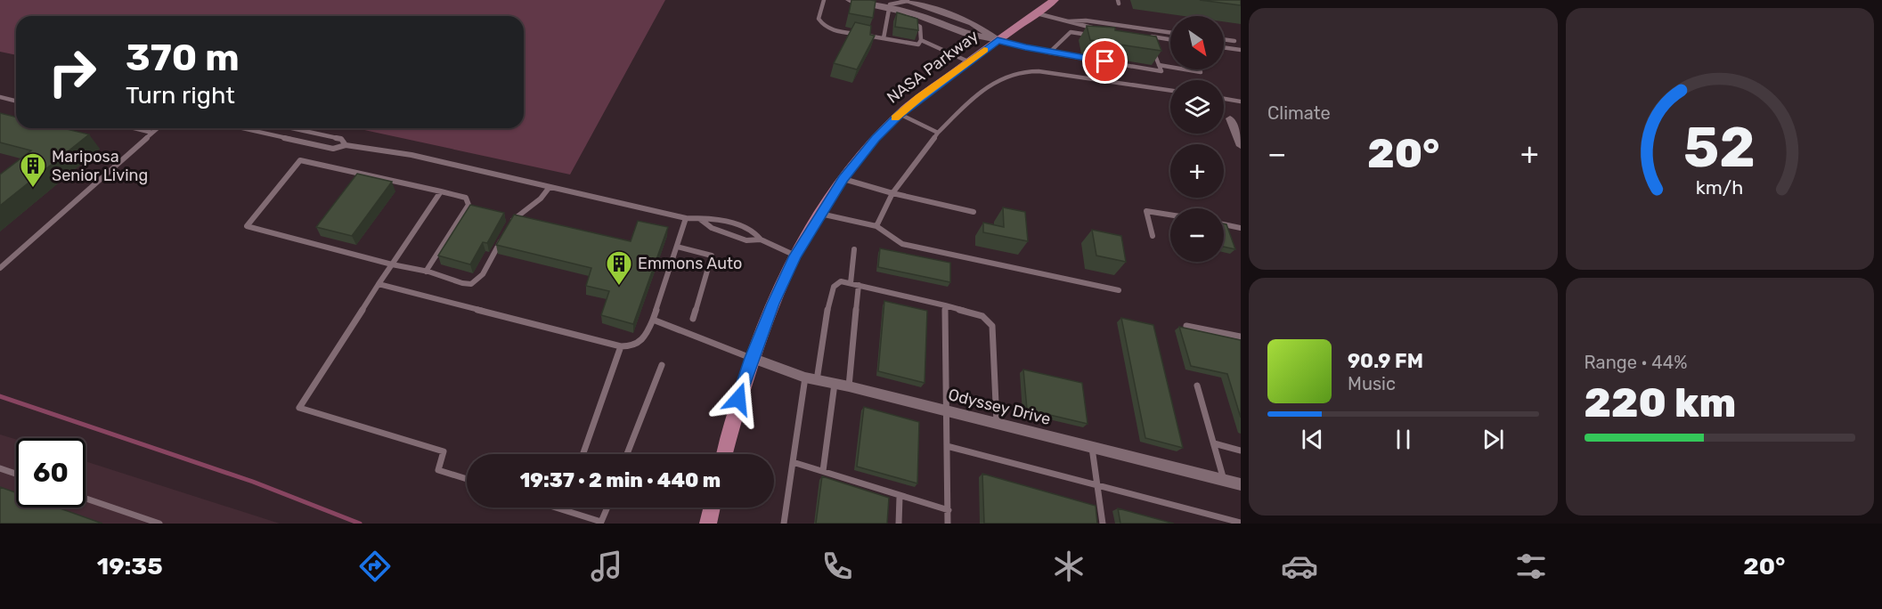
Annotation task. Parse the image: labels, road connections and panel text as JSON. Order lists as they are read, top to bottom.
{
  "streets": {
    "main road": ["NASA Parkway"],
    "street": ["Odyssey Drive"]
  },
  "crossings": [
    ["NASA Parkway", "Odyssey Drive"]
  ],
  "places": {
    "building": ["Mariposa Senior Living", "Emmons Auto"]
  },
  "north": "bottom right",
  "page": {
    "tile": [
      "Climate",
      ["Range · 44%", "220 km"]
    ],
    "map_buttons": ["+", "−"],
    "turn": ["370 m", "Turn right"],
    "heat": ["−", "20°", "+"],
    "song": ["90.9 FM", "Music"],
    "limit": "60",
    "trip": "19:37 · 2 min · 440 m",
    "tabs": ["19:35", "20°"],
    "gauge": ["52", "km/h"]
  }
}
